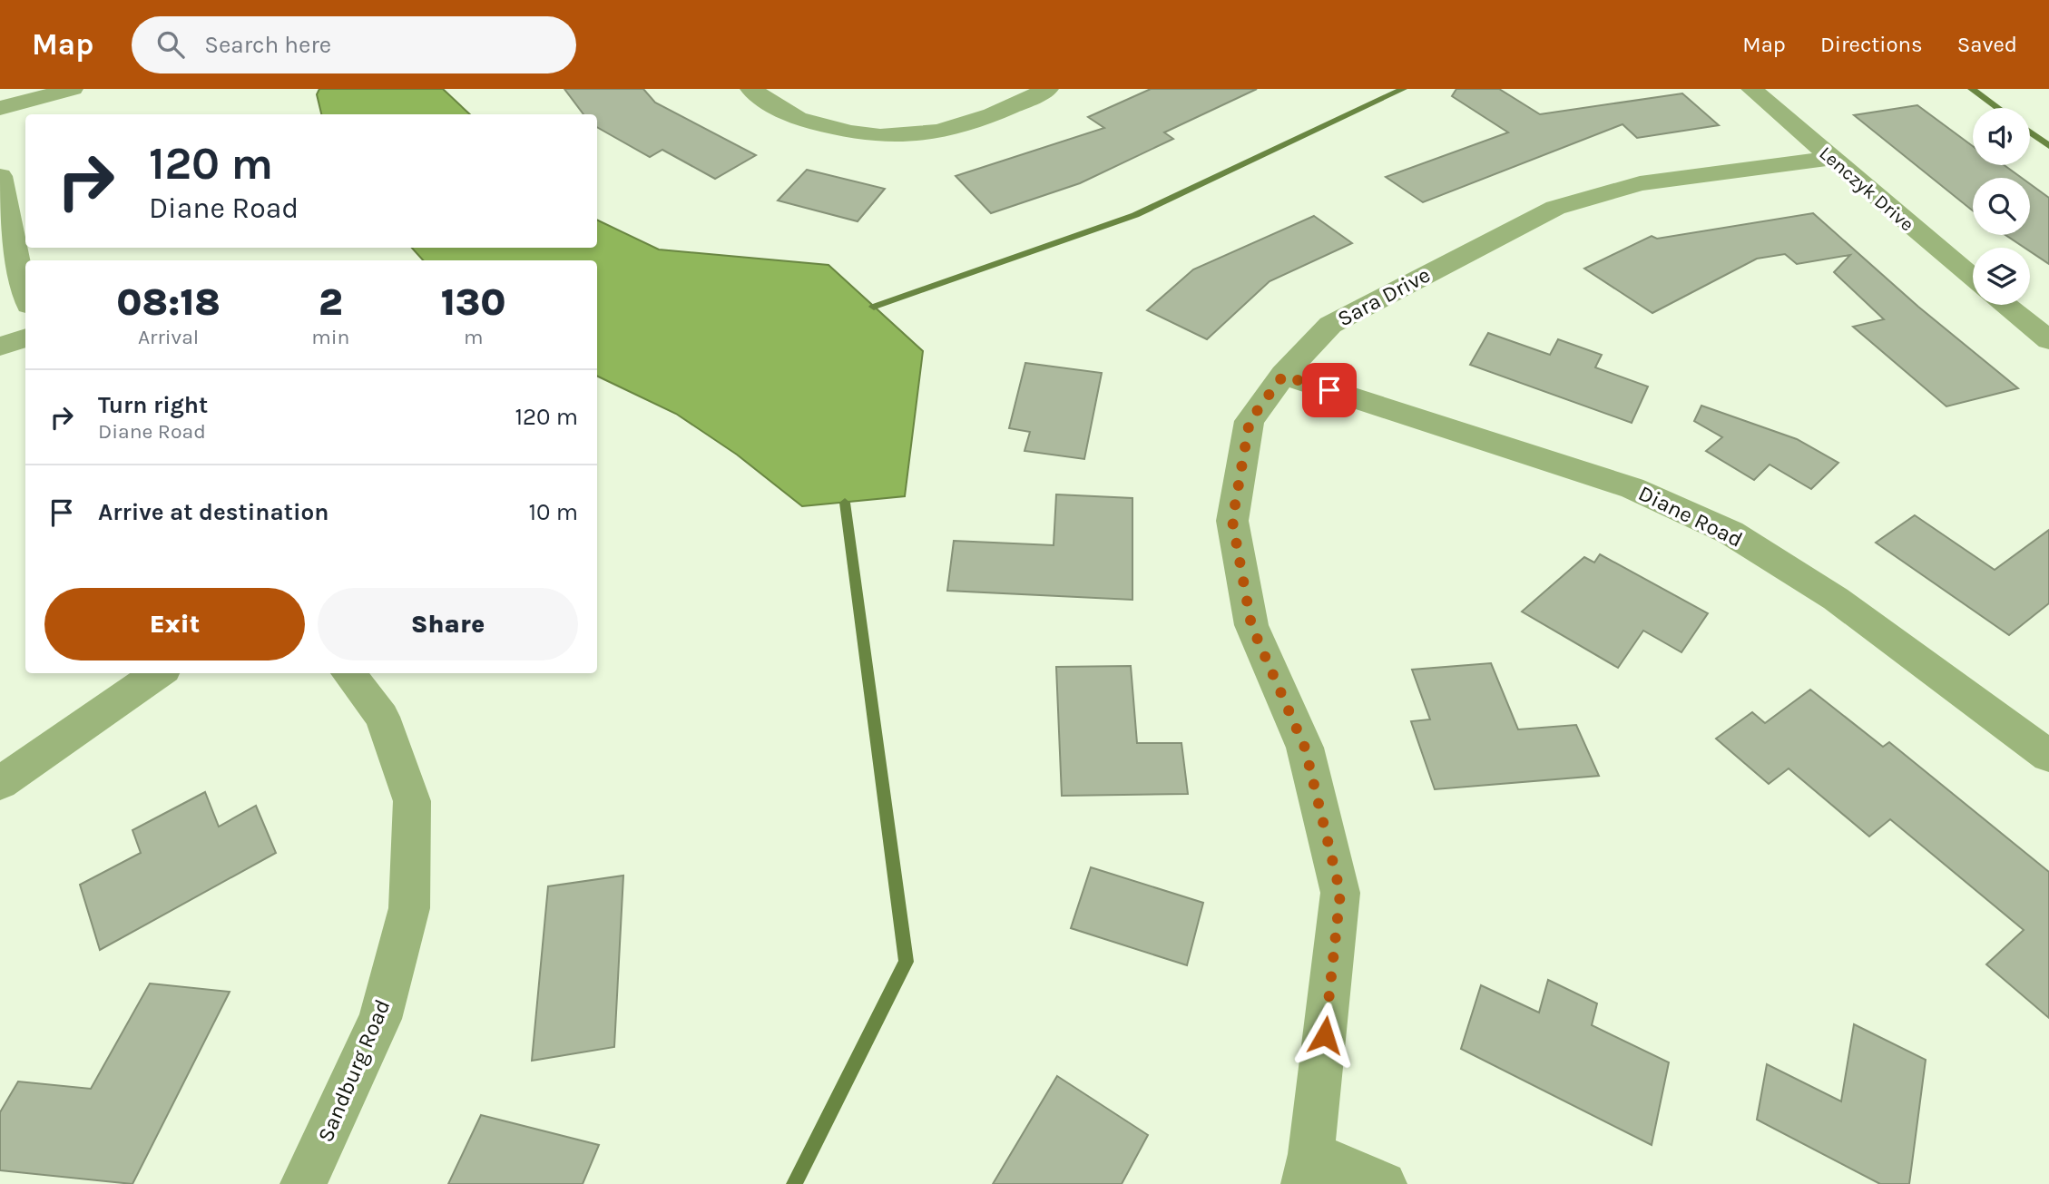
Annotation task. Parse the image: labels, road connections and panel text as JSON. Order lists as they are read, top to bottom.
{
  "streets": {
    "street": [
      "Lenczyk Drive",
      "Sara Drive",
      "Diane Road",
      "Sandburg Road"
    ]
  },
  "crossings": [
    ["Lenczyk Drive", "Sara Drive"],
    ["Sara Drive", "Diane Road"]
  ],
  "page": {
    "header": "Map",
    "search": "Search here",
    "nav": ["Map", "Directions", "Saved"],
    "turn": ["120 m", "Diane Road"],
    "eta": [
      "08:18",
      "Arrival",
      "2",
      "min",
      "130",
      "m"
    ],
    "list": [
      {
        "name": "Turn right",
        "note": "Diane Road",
        "value": "120 m"
      },
      {
        "name": "Arrive at destination",
        "value": "10 m"
      }
    ],
    "buttons": ["Exit", "Share"]
  }
}
